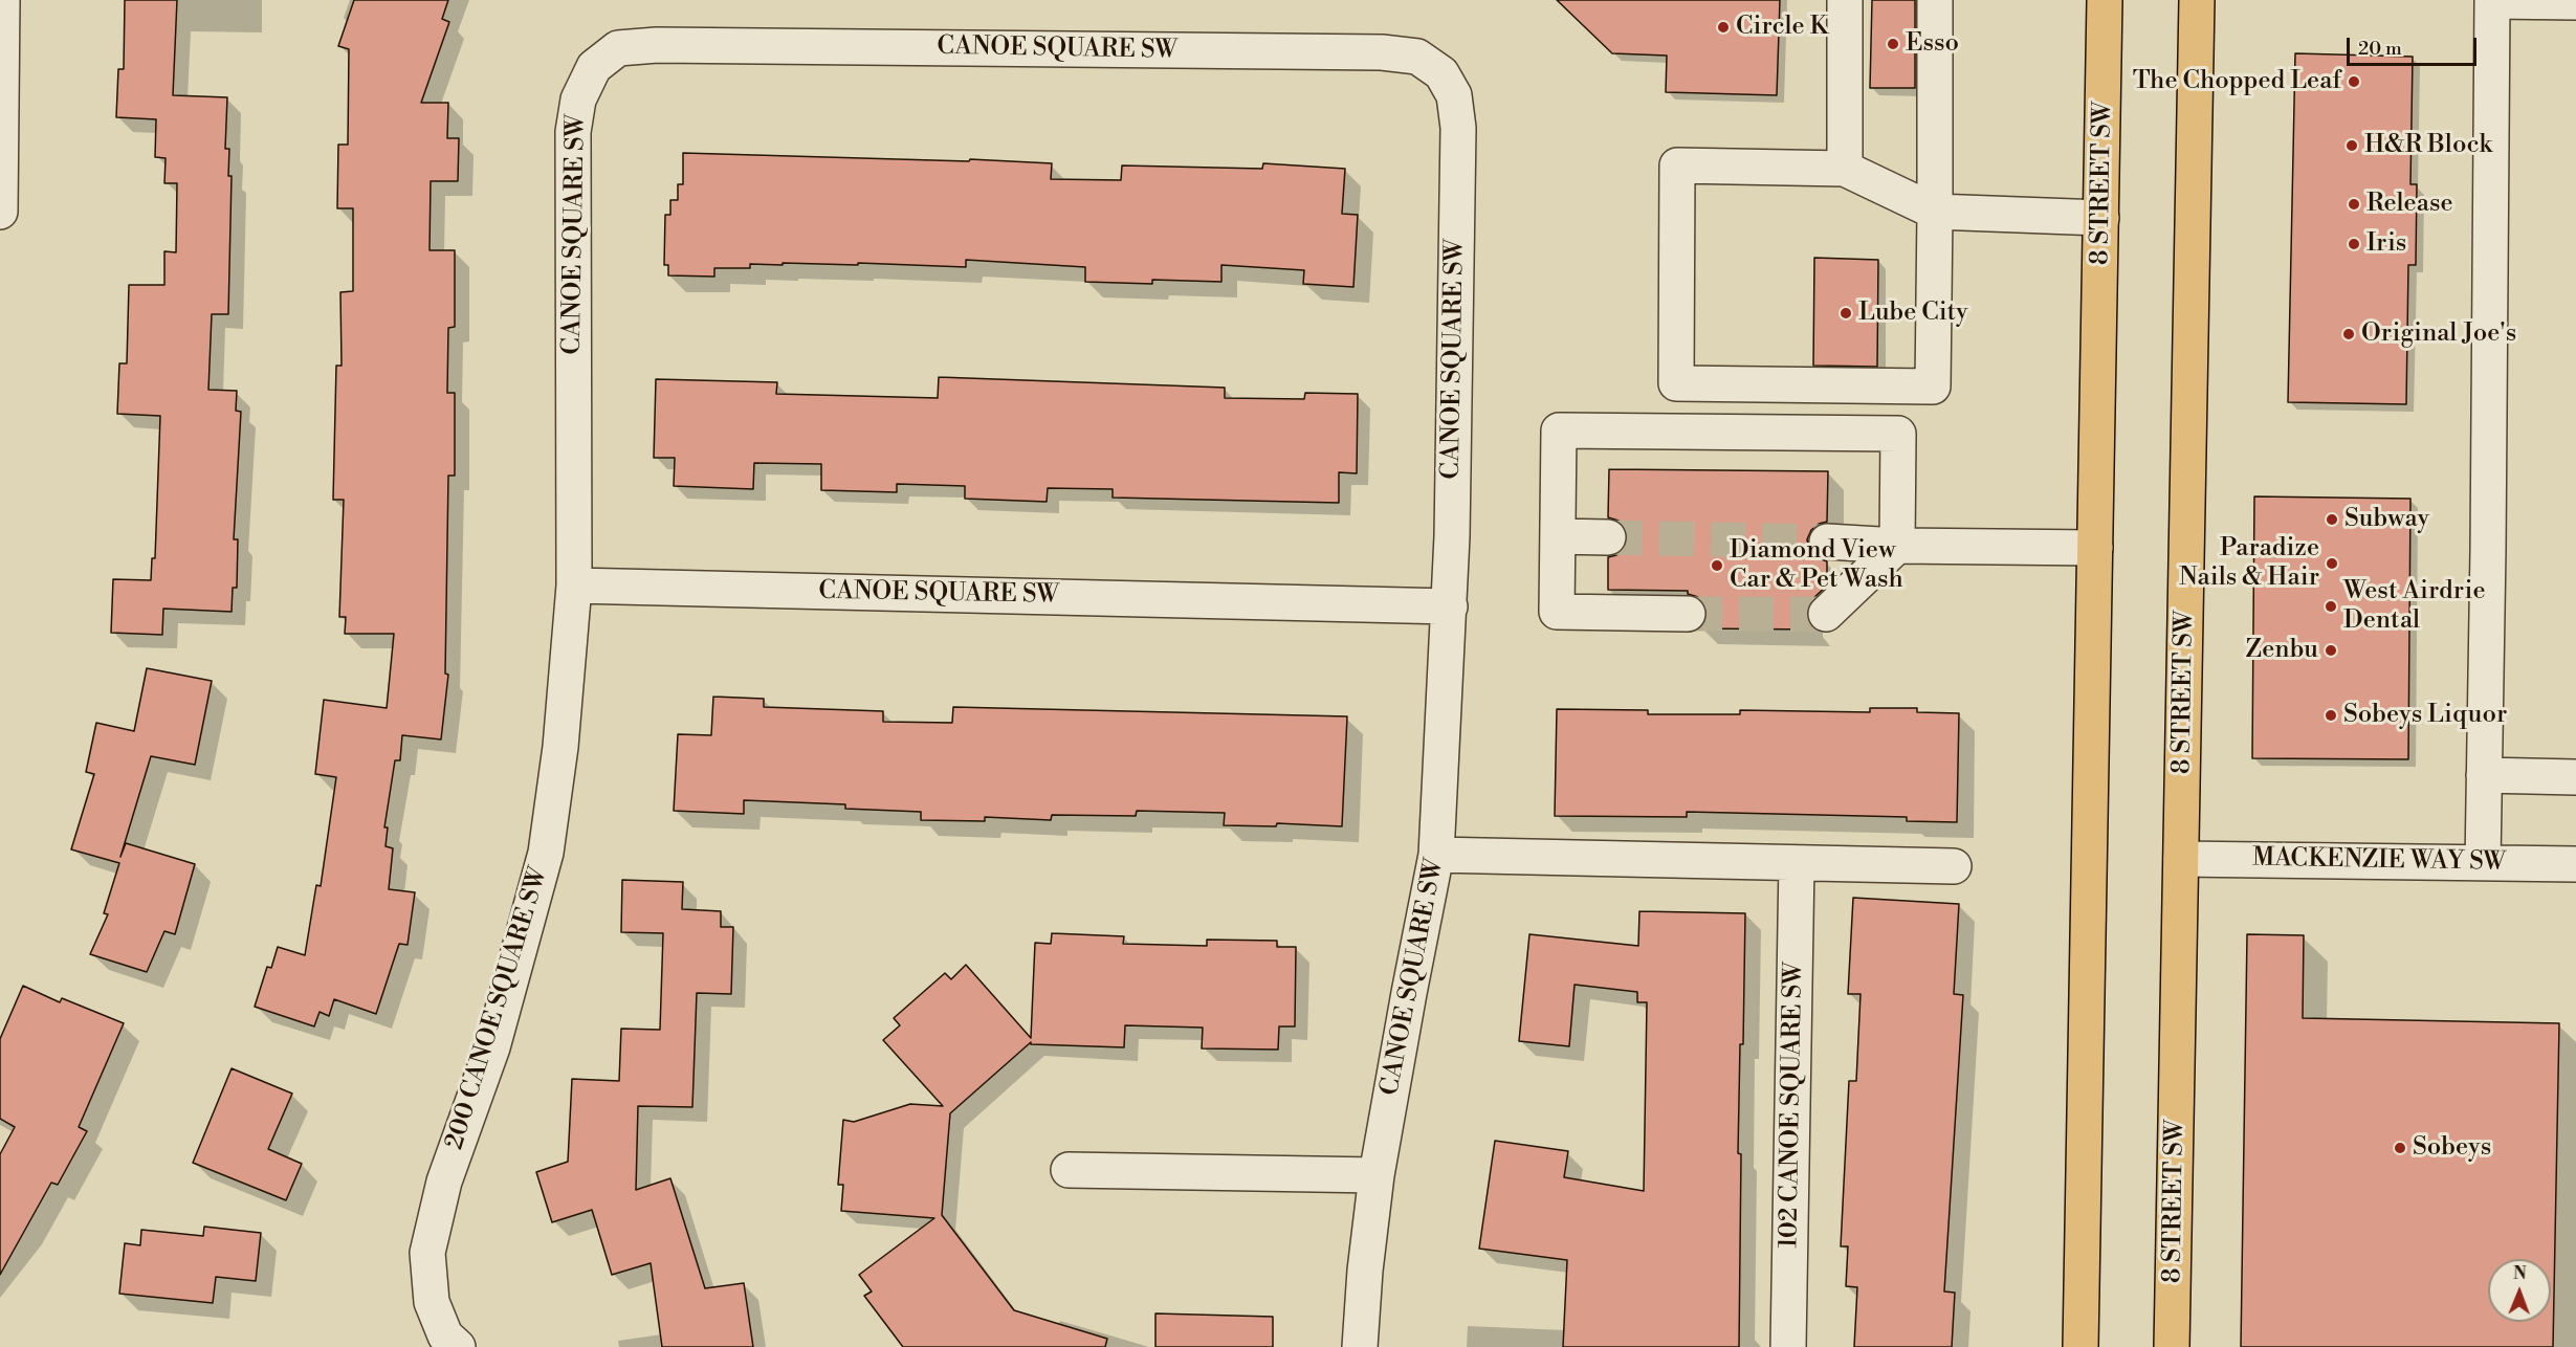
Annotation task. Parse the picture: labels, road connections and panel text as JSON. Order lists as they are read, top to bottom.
{
  "streets": {
    "main road": ["8 STREET SW"],
    "street": [
      "CANOE SQUARE SW",
      "MACKENZIE WAY SW",
      "200 CANOE SQUARE SW",
      "102 CANOE SQUARE SW"
    ]
  },
  "crossings": [
    ["CANOE SQUARE SW", "200 CANOE SQUARE SW"],
    ["8 STREET SW", "MACKENZIE WAY SW"]
  ],
  "places": [
    "Circle K",
    "Esso",
    "The Chopped Leaf",
    "H&R Block",
    "Release",
    "Iris",
    "Lube City",
    "Original Joe's",
    "Subway",
    "Paradize Nails & Hair",
    "Diamond View Car & Pet Wash",
    "West Airdrie Dental",
    "Zenbu",
    "Sobeys Liquor",
    "Sobeys"
  ],
  "scale_bar": "20 m",
  "north": "top"
}
